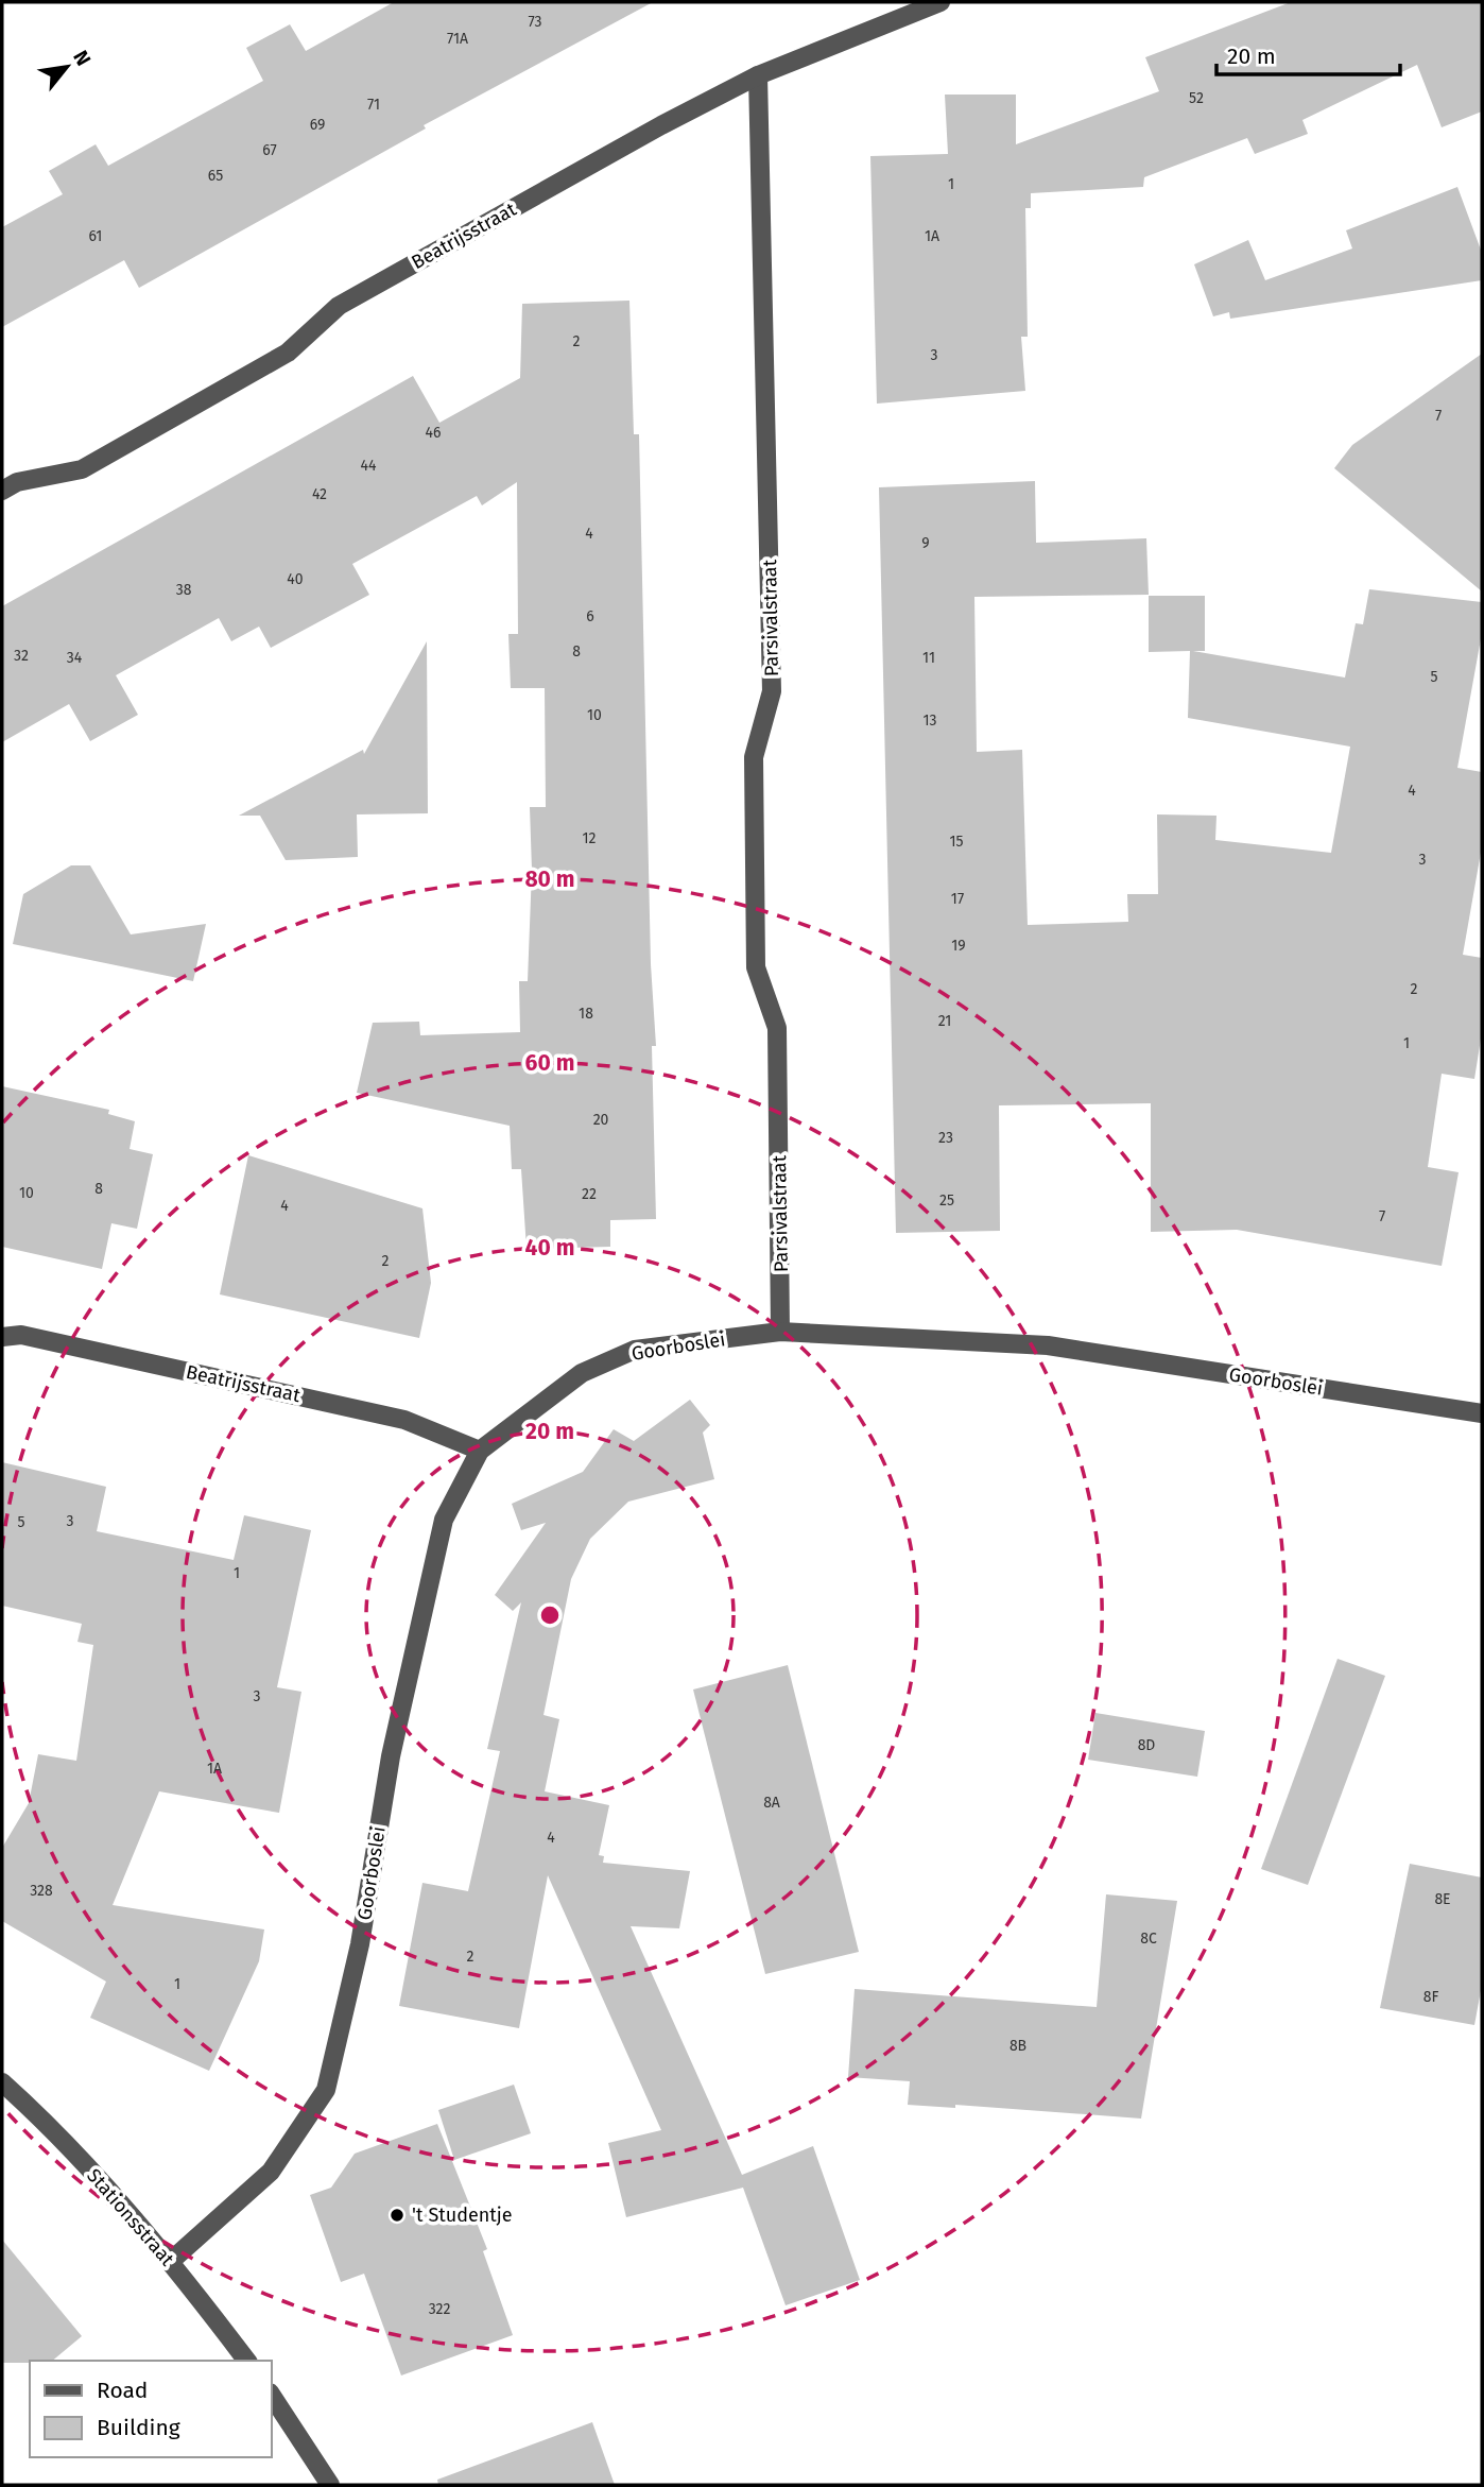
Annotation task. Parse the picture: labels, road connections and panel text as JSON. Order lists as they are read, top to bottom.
{
  "streets": {
    "street": [
      "Beatrijsstraat",
      "Parsivalstraat",
      "Goorboslei",
      "Stationsstraat"
    ]
  },
  "crossings": [
    ["Beatrijsstraat", "Parsivalstraat"],
    ["Beatrijsstraat", "Goorboslei"],
    ["Parsivalstraat", "Goorboslei"],
    ["Goorboslei", "Stationsstraat"]
  ],
  "places": ["'t Studentje"],
  "house_numbers": [
    "73",
    "71A",
    "52",
    "71",
    "69",
    "67",
    "65",
    "1",
    "61",
    "1A",
    "2",
    "3",
    "7",
    "46",
    "44",
    "42",
    "4",
    "9",
    "40",
    "38",
    "6",
    "8",
    "32",
    "34",
    "11",
    "5",
    "10",
    "13",
    "4",
    "12",
    "15",
    "3",
    "17",
    "19",
    "2",
    "18",
    "21",
    "1",
    "20",
    "23",
    "8",
    "10",
    "22",
    "25",
    "4",
    "7",
    "2",
    "3",
    "5",
    "1",
    "3",
    "8D",
    "1A",
    "8A",
    "4",
    "328",
    "8E",
    "8C",
    "2",
    "1",
    "8F",
    "8B",
    "322"
  ],
  "legend": ["Road", "Building"],
  "scale_bar": "20 m",
  "north": "top right",
  "rings": [
    "80 m",
    "60 m",
    "40 m",
    "20 m"
  ]
}
